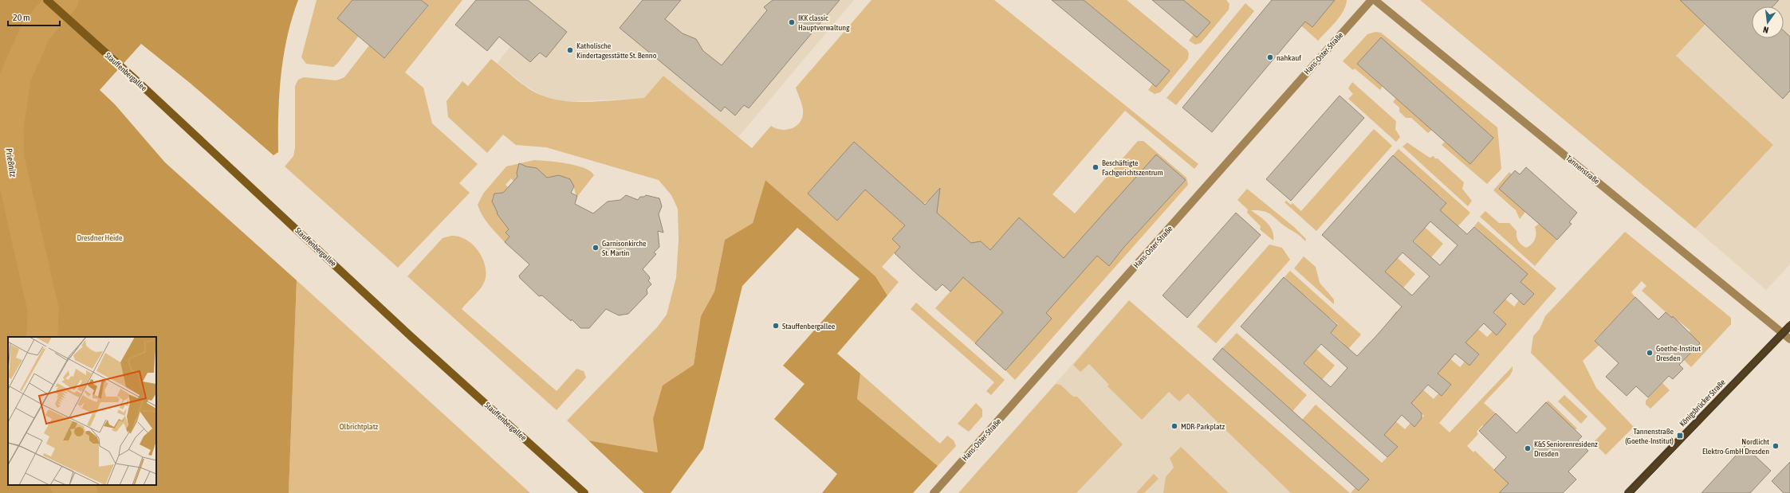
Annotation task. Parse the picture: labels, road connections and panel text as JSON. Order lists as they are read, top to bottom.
{
  "streets": {
    "main road": ["Stauffenbergallee", "Königsbrücker Straße"],
    "street": ["Hans-Oster-Straße", "Tannenstraße"]
  },
  "crossings": [
    ["Tannenstraße", "Königsbrücker Straße"]
  ],
  "water": ["Prießnitz"],
  "parks": ["Dresdner Heide", "Olbrichtplatz"],
  "places": {
    "other": [
      "IKK classic Hauptverwaltung",
      "Katholische Kindertagesstätte St. Benno",
      "nahkauf",
      "Beschäftigte Fachgerichtszentrum",
      "Garnisonkirche St. Martin",
      "Stauffenbergallee",
      "Goethe-Institut Dresden",
      "MDR-Parkplatz",
      "Nordlicht Elektro-GmbH Dresden",
      "K&S Seniorenresidenz Dresden"
    ],
    "transit": ["Tannenstraße (Goethe-Institut)"]
  },
  "scale_bar": "20 m",
  "north": "bottom"
}
